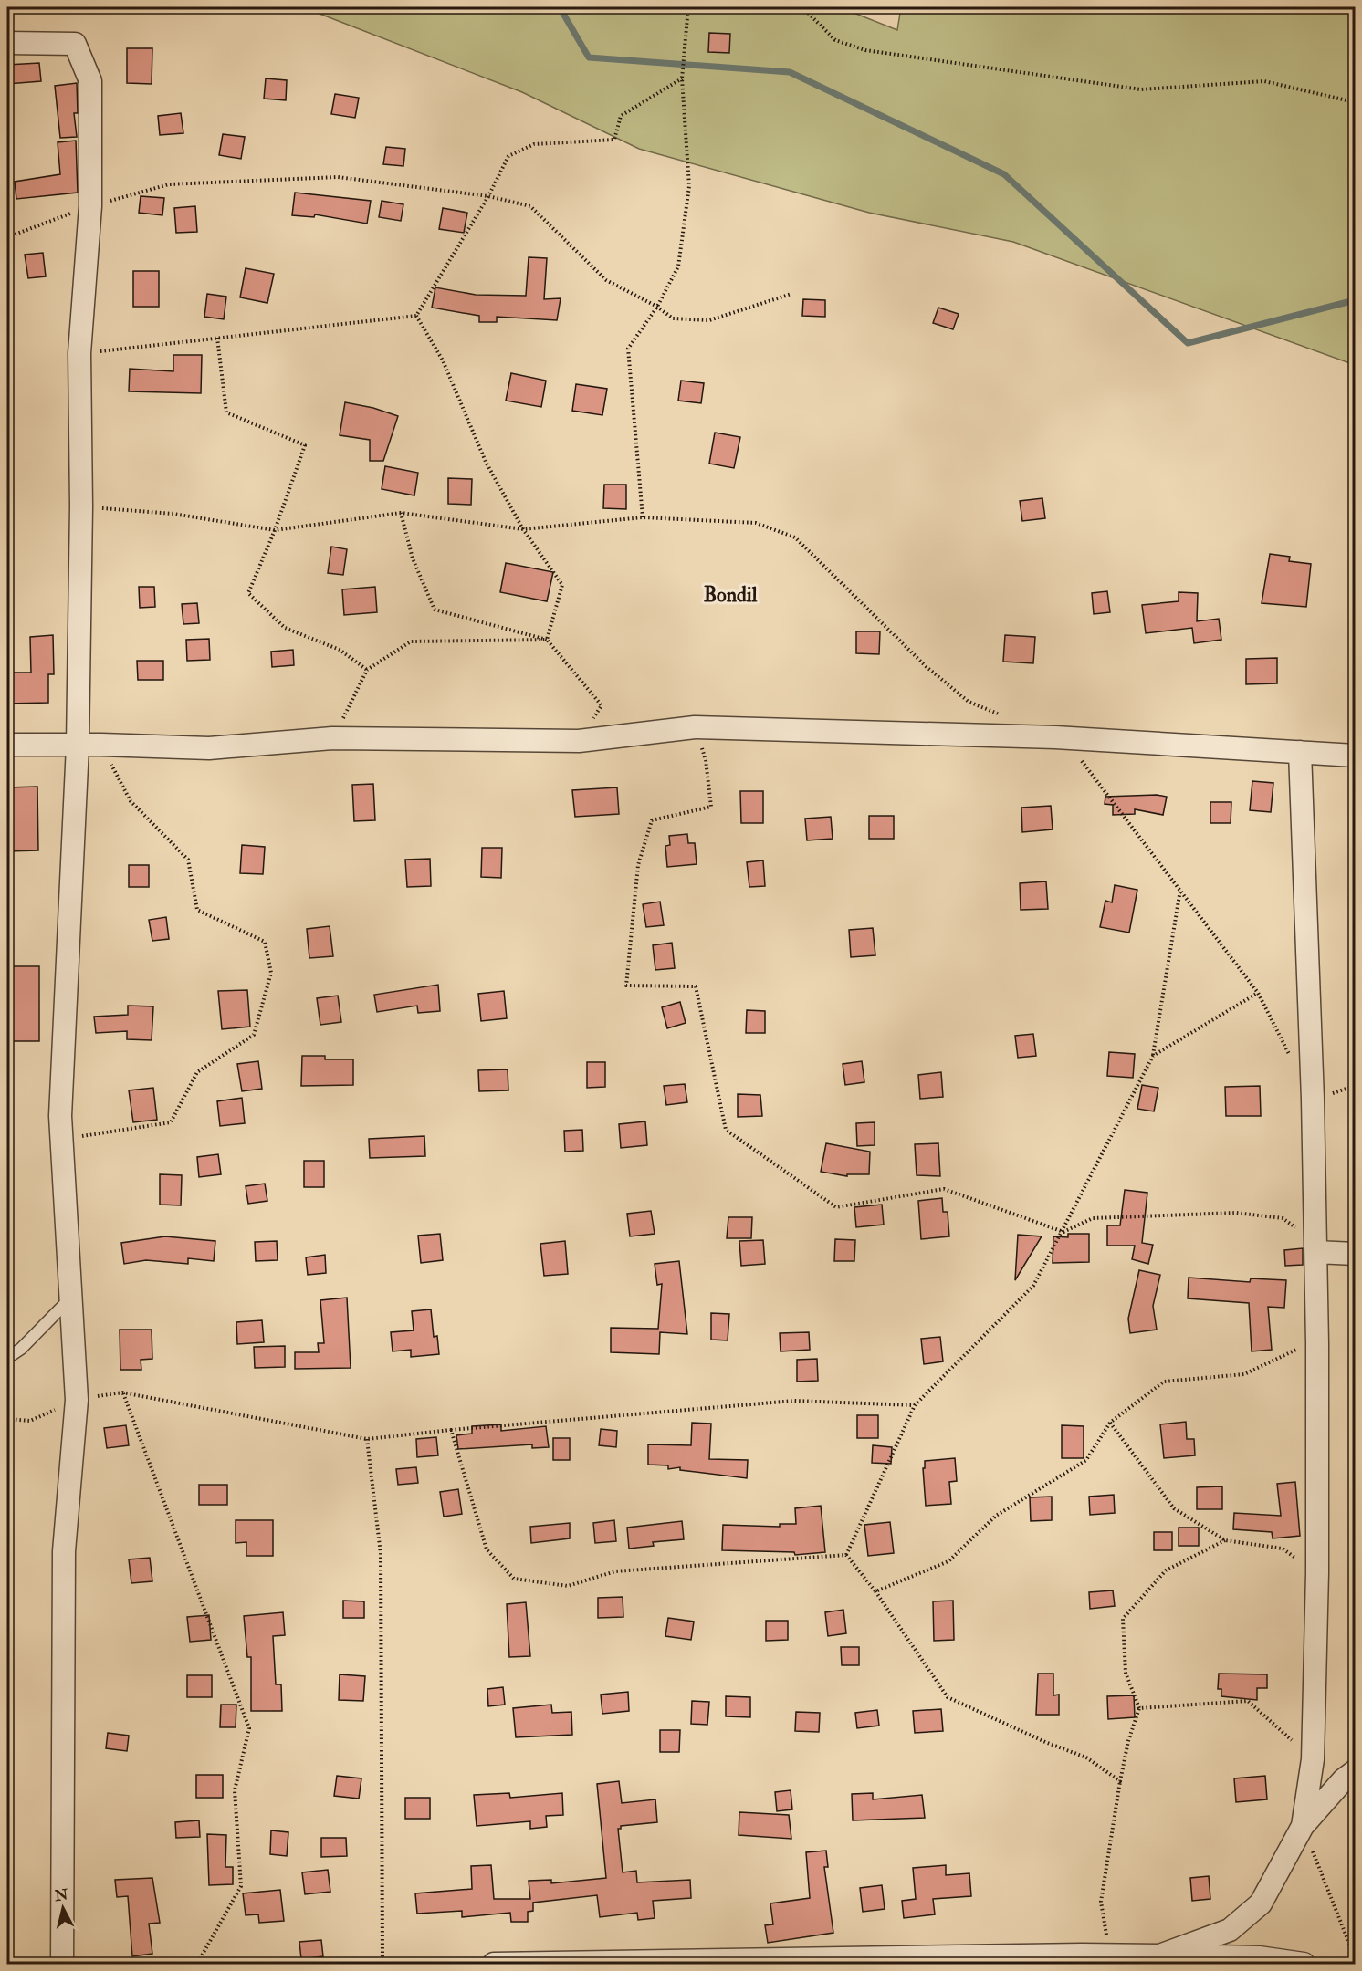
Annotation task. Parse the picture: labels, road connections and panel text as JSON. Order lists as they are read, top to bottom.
{
  "districts": ["Bondil"],
  "north": "top"
}
